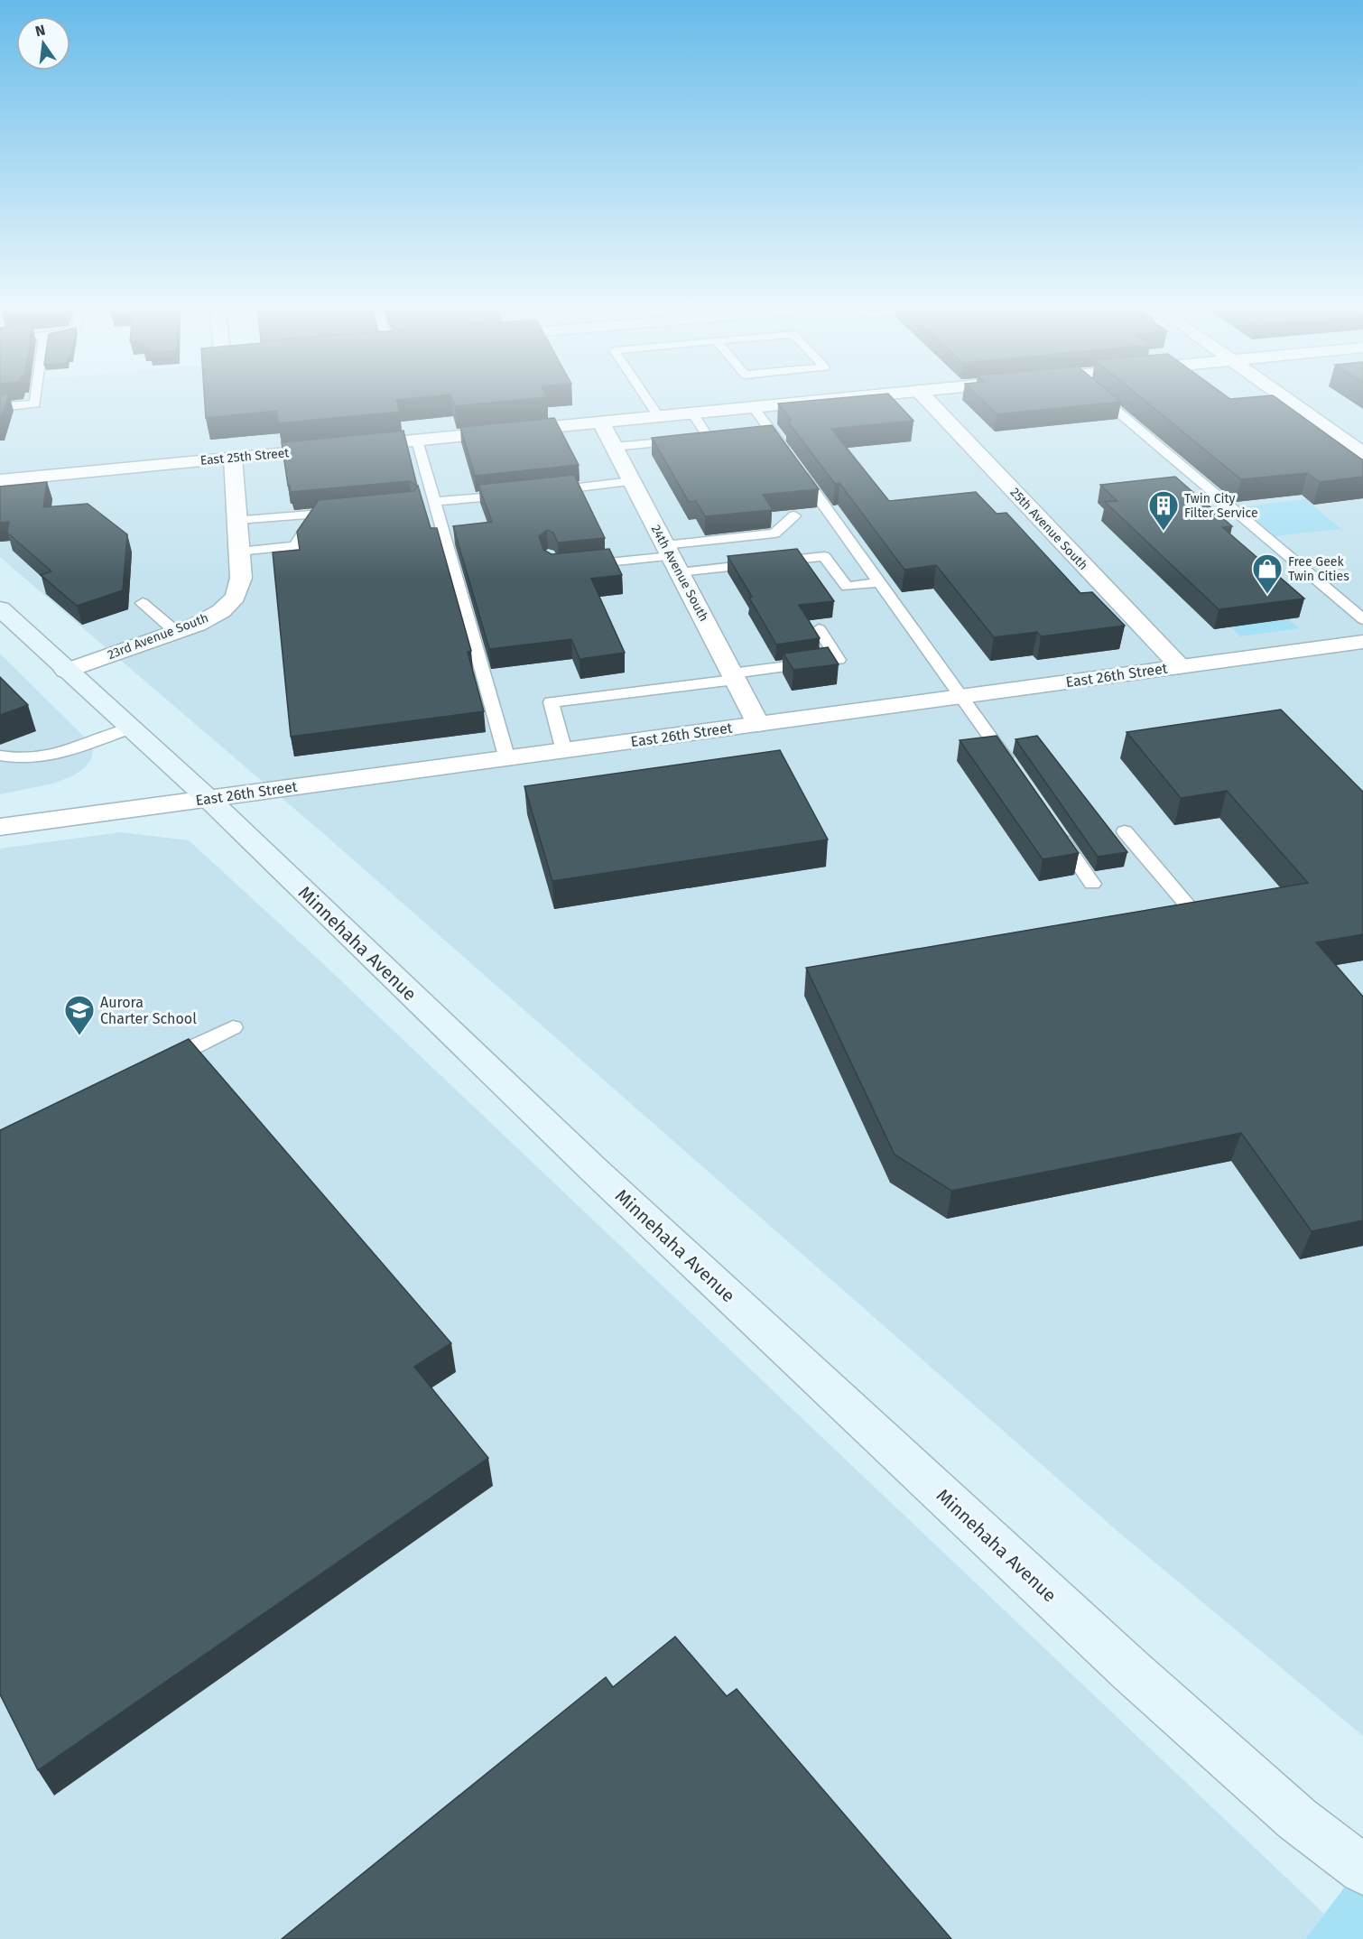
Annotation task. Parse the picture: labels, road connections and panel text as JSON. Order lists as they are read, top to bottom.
{
  "streets": {
    "main road": ["Minnehaha Avenue"],
    "street": [
      "East 25th Street",
      "25th Avenue South",
      "24th Avenue South",
      "23rd Avenue South",
      "East 26th Street"
    ]
  },
  "crossings": [
    ["East 25th Street", "24th Avenue South"],
    ["East 25th Street", "23rd Avenue South"],
    ["25th Avenue South", "East 26th Street"],
    ["24th Avenue South", "East 26th Street"],
    ["23rd Avenue South", "Minnehaha Avenue"],
    ["East 26th Street", "Minnehaha Avenue"]
  ],
  "places": {
    "building": ["Twin City Filter Service"],
    "shop": ["Free Geek Twin Cities"],
    "school or university": ["Aurora Charter School"]
  },
  "north": "top"
}
